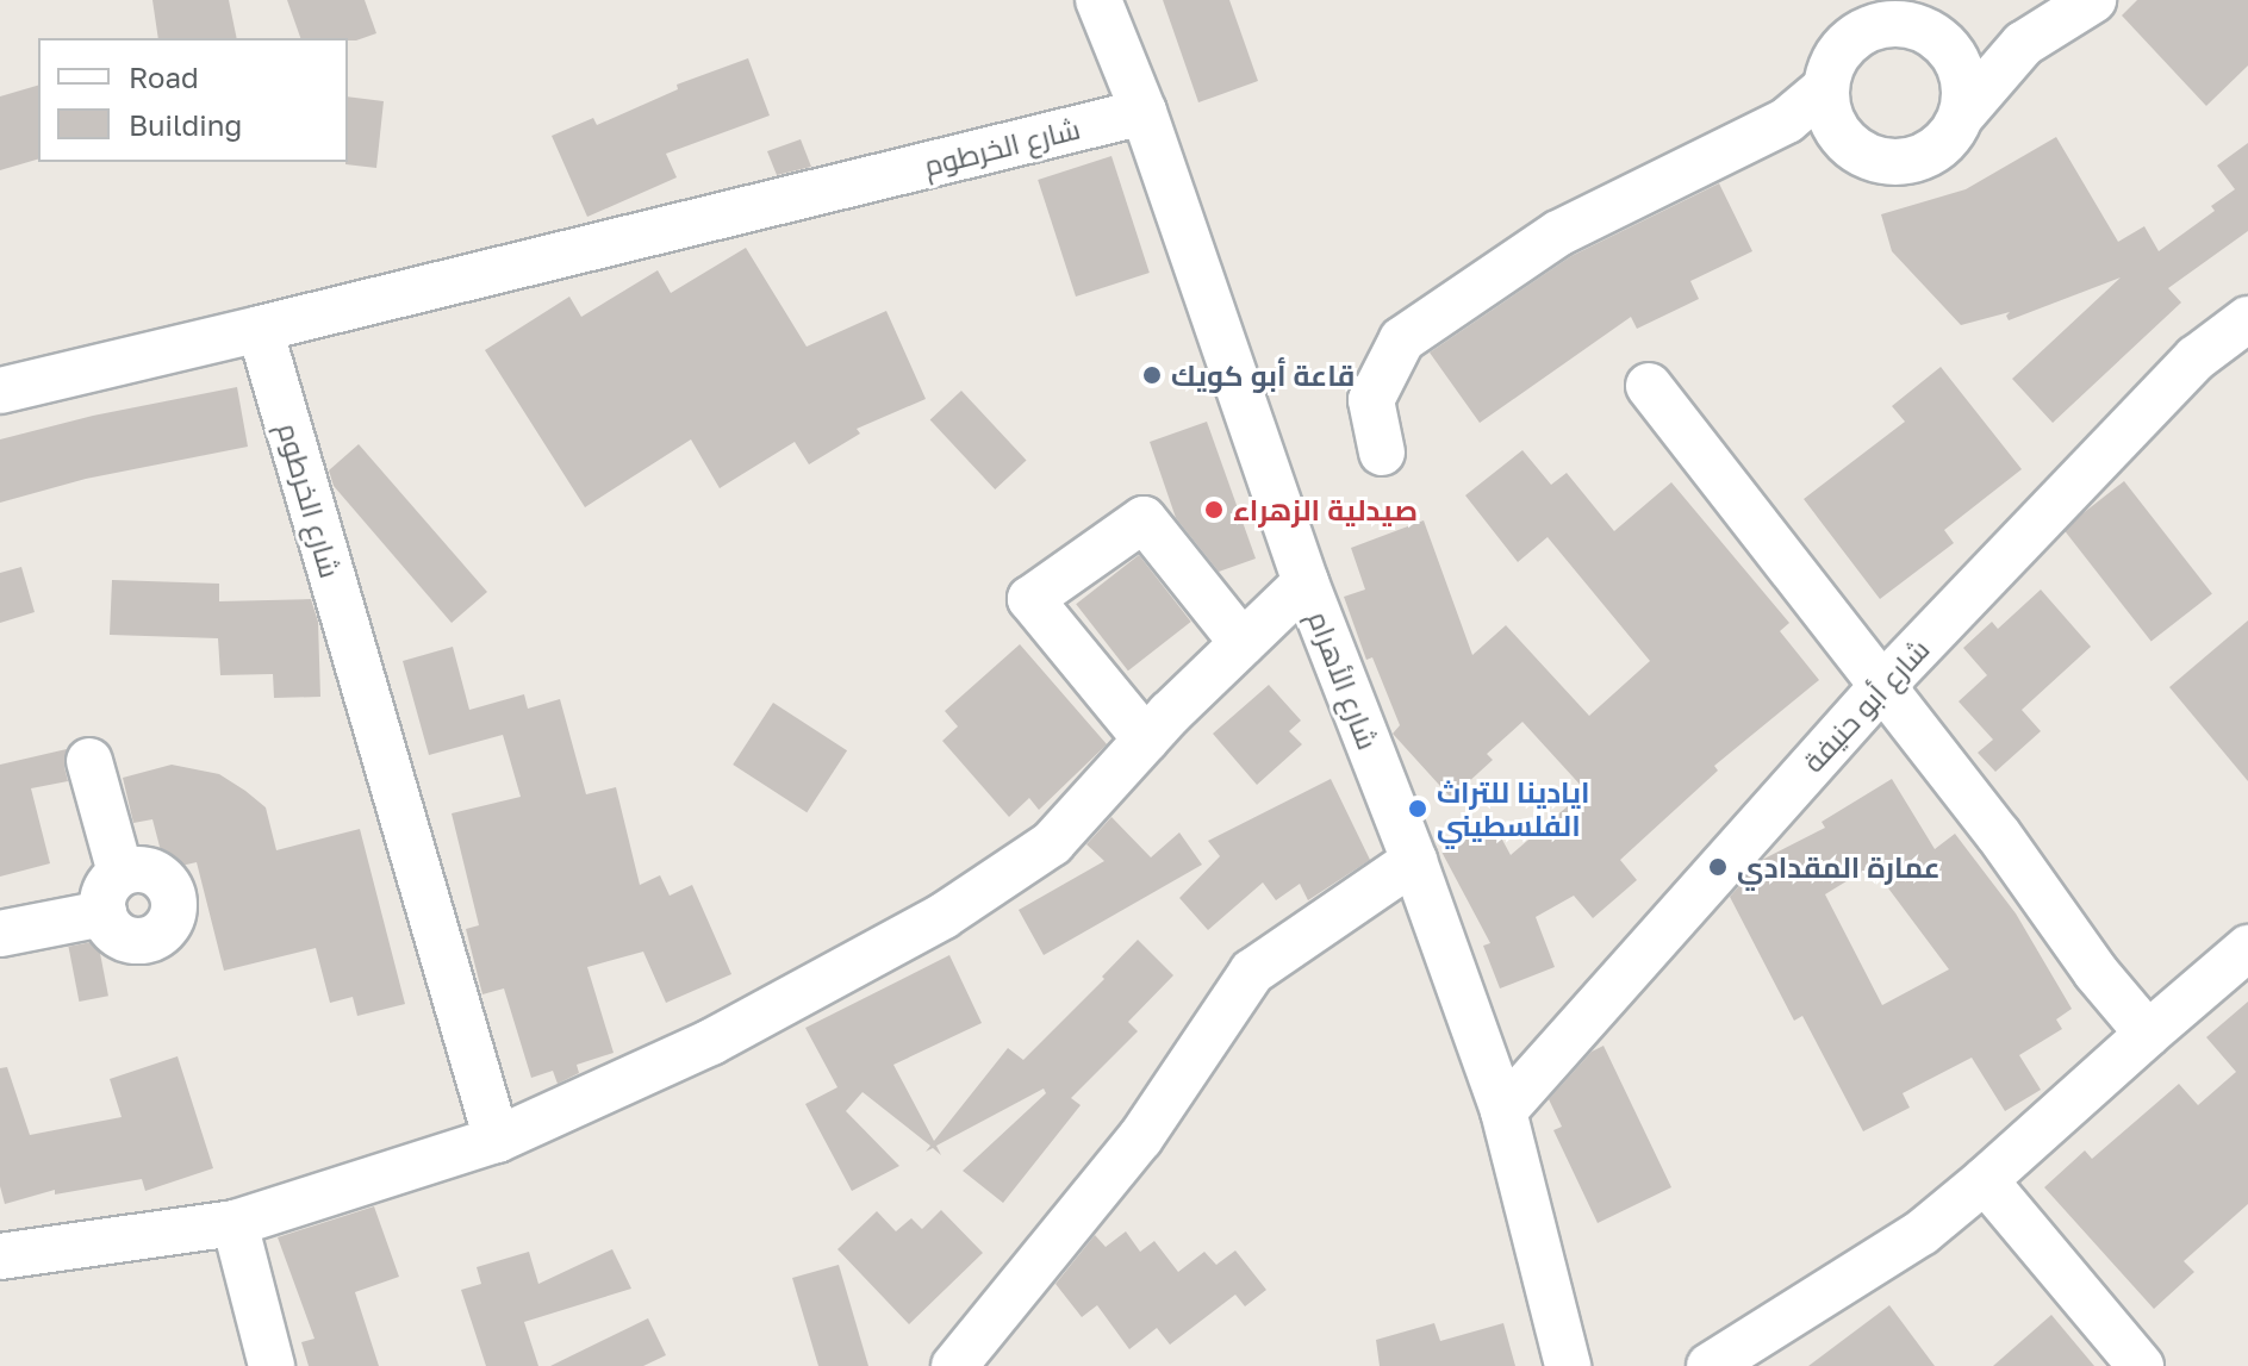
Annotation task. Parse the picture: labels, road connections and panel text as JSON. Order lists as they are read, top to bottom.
{
  "streets": {
    "street": ["شارع الخرطوم", "شارع الأهرام", "شارع أبو حنيفة"]
  },
  "crossings": [
    ["شارع الخرطوم", "شارع الأهرام"],
    ["شارع الأهرام", "شارع أبو حنيفة"]
  ],
  "places": [
    "قاعة أبو كويك",
    "صيدلية الزهراء",
    "ايادينا للتراث الفلسطيني",
    "عمارة المقدادي"
  ],
  "legend": ["Road", "Building"]
}
